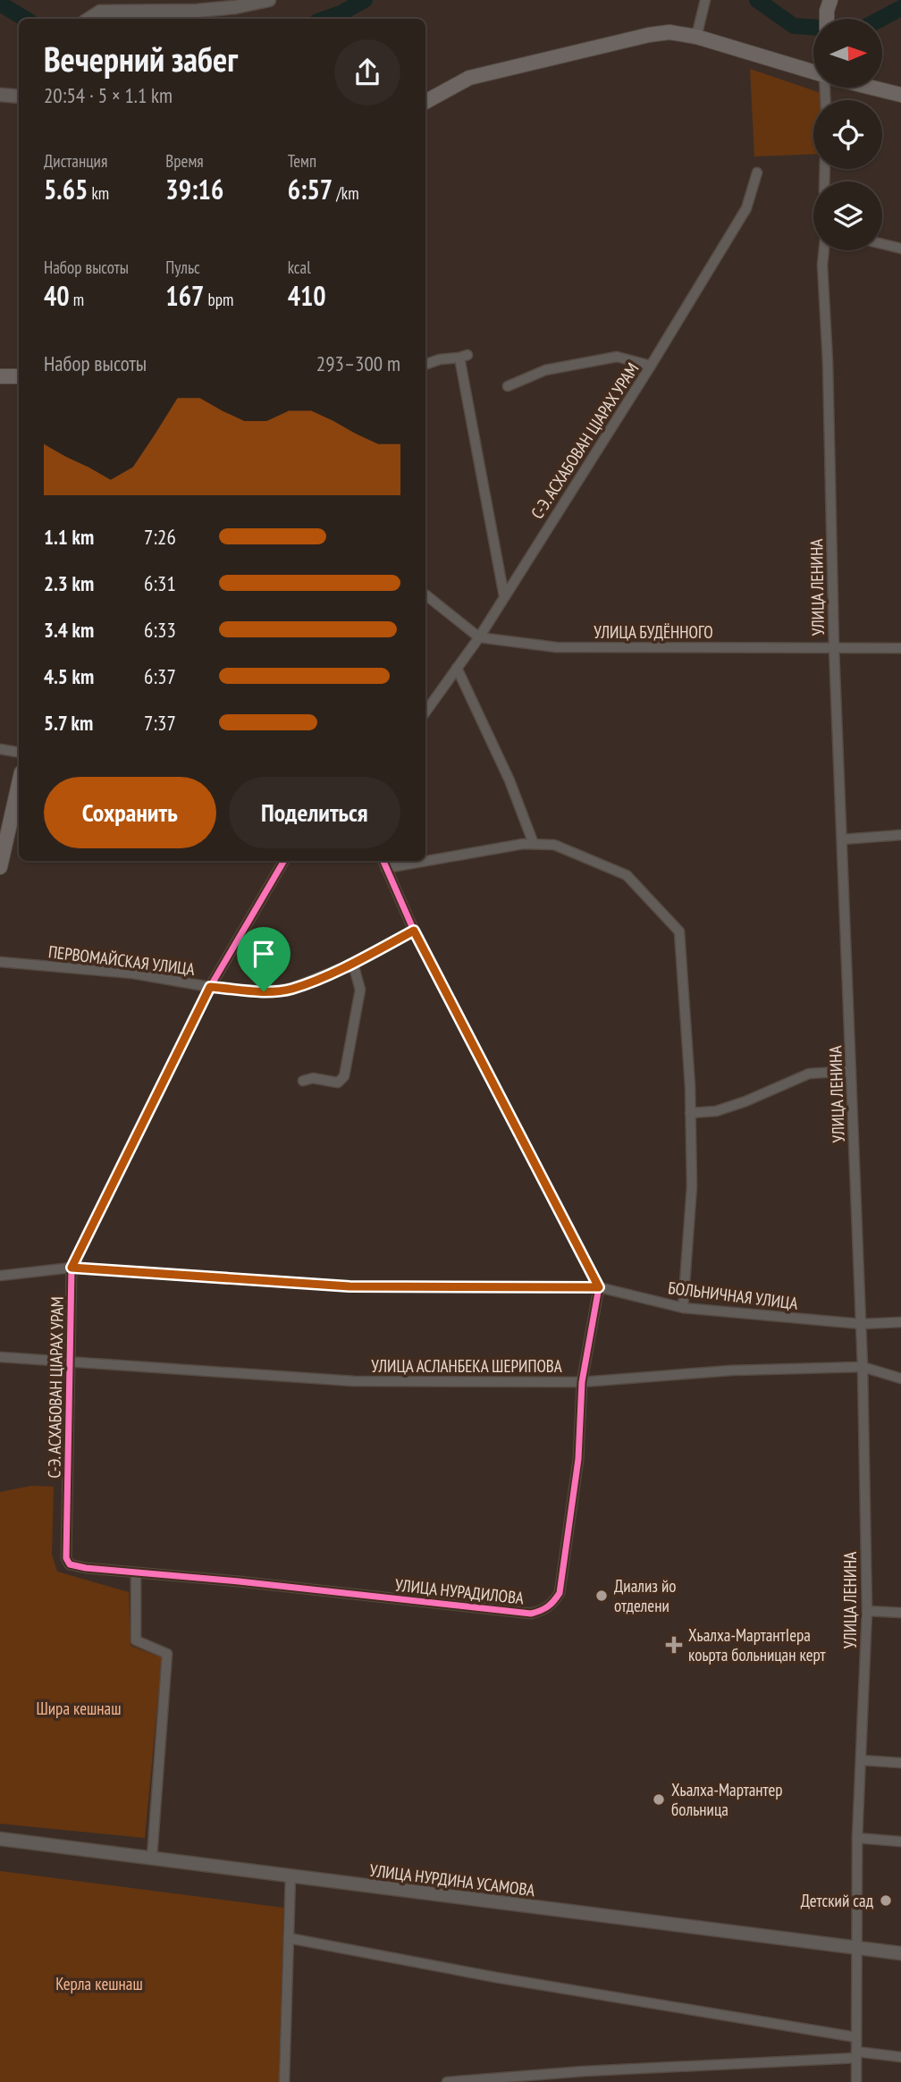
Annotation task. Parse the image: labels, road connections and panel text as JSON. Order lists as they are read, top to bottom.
{
  "streets": {
    "street": [
      "С-Э. АСХАБОВАН ЦIАРАХ УРАМ",
      "УЛИЦА ЛЕНИНА",
      "УЛИЦА БУДЁННОГО",
      "ПЕРВОМАЙСКАЯ УЛИЦА",
      "БОЛЬНИЧНАЯ УЛИЦА",
      "УЛИЦА АСЛАНБЕКА ШЕРИПОВА",
      "УЛИЦА НУРАДИЛОВА",
      "УЛИЦА НУРДИНА УСАМОВА"
    ]
  },
  "crossings": [
    ["С-Э. АСХАБОВАН ЦIАРАХ УРАМ", "УЛИЦА БУДЁННОГО"],
    ["С-Э. АСХАБОВАН ЦIАРАХ УРАМ", "ПЕРВОМАЙСКАЯ УЛИЦА"],
    ["С-Э. АСХАБОВАН ЦIАРАХ УРАМ", "БОЛЬНИЧНАЯ УЛИЦА"],
    ["С-Э. АСХАБОВАН ЦIАРАХ УРАМ", "УЛИЦА АСЛАНБЕКА ШЕРИПОВА"],
    ["С-Э. АСХАБОВАН ЦIАРАХ УРАМ", "УЛИЦА НУРАДИЛОВА"],
    ["УЛИЦА ЛЕНИНА", "УЛИЦА БУДЁННОГО"],
    ["УЛИЦА ЛЕНИНА", "БОЛЬНИЧНАЯ УЛИЦА"],
    ["УЛИЦА ЛЕНИНА", "УЛИЦА АСЛАНБЕКА ШЕРИПОВА"],
    ["УЛИЦА ЛЕНИНА", "УЛИЦА НУРДИНА УСАМОВА"],
    ["БОЛЬНИЧНАЯ УЛИЦА", "УЛИЦА НУРАДИЛОВА"],
    ["УЛИЦА АСЛАНБЕКА ШЕРИПОВА", "УЛИЦА НУРАДИЛОВА"]
  ],
  "parks": ["Шира кешнаш", "Керла кешнаш"],
  "places": {
    "other": ["Диализ йо отделени", "Хьалха-Мартантер больница", "Детский сад"],
    "health": ["Хьалха-МартантIера коьрта больницан керт"]
  },
  "north": "right",
  "page": {
    "heading": ["Вечерний забег", "20:54 · 5 × 1.1 km"],
    "stats": [
      ["Дистанция", "5.65 km"],
      ["Время", "39:16"],
      ["Темп", "6:57 /km"],
      ["Набор высоты", "40 m"],
      ["Пульс", "167 bpm"],
      ["kcal", "410"]
    ],
    "chart": ["Набор высоты", "293–300 m"],
    "list": [
      {
        "name": "1.1 km",
        "note": "7:26"
      },
      {
        "name": "2.3 km",
        "note": "6:31"
      },
      {
        "name": "3.4 km",
        "note": "6:33"
      },
      {
        "name": "4.5 km",
        "note": "6:37"
      },
      {
        "name": "5.7 km",
        "note": "7:37"
      }
    ],
    "buttons": ["Сохранить", "Поделиться"]
  }
}
